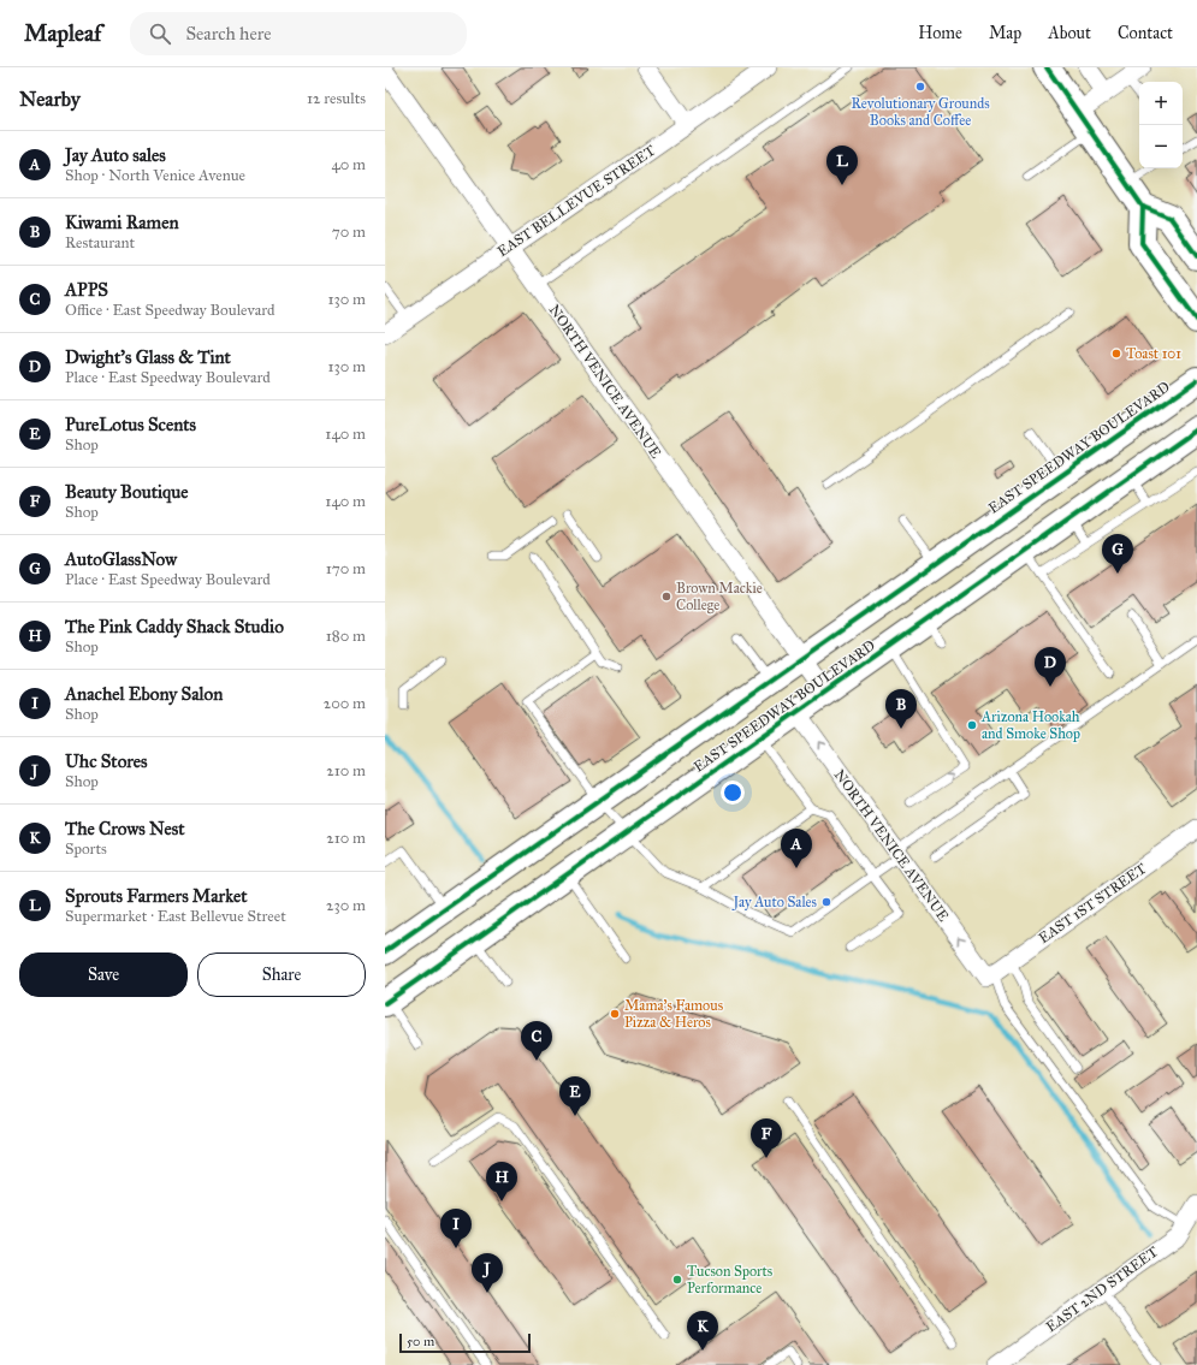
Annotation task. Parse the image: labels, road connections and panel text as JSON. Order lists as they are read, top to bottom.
{
  "streets": {
    "main road": ["EAST SPEEDWAY BOULEVARD"],
    "street": [
      "EAST BELLEVUE STREET",
      "NORTH VENICE AVENUE",
      "EAST 1ST STREET",
      "EAST 2ND STREET"
    ]
  },
  "crossings": [
    ["EAST BELLEVUE STREET", "NORTH VENICE AVENUE"],
    ["NORTH VENICE AVENUE", "EAST SPEEDWAY BOULEVARD"],
    ["NORTH VENICE AVENUE", "EAST 1ST STREET"]
  ],
  "places": [
    "Revolutionary Grounds Books and Coffee",
    "Toast 101",
    "Brown Mackie College",
    "Arizona Hookah and Smoke Shop",
    "Jay Auto Sales",
    "Mama's Famous Pizza & Heros",
    "Tucson Sports Performance"
  ],
  "scale_bar": "50 m",
  "page": {
    "header": "Mapleaf",
    "search": "Search here",
    "nav": [
      "Home",
      "Map",
      "About",
      "Contact"
    ],
    "heading": ["Nearby", "12 results"],
    "map_buttons": ["+", "−"],
    "list": [
      {
        "mark": "A",
        "name": "Jay Auto sales",
        "note": "Shop · North Venice Avenue",
        "value": "40 m"
      },
      {
        "mark": "B",
        "name": "Kiwami Ramen",
        "note": "Restaurant",
        "value": "70 m"
      },
      {
        "mark": "C",
        "name": "APPS",
        "note": "Office · East Speedway Boulevard",
        "value": "130 m"
      },
      {
        "mark": "D",
        "name": "Dwight's Glass & Tint",
        "note": "Place · East Speedway Boulevard",
        "value": "130 m"
      },
      {
        "mark": "E",
        "name": "PureLotus Scents",
        "note": "Shop",
        "value": "140 m"
      },
      {
        "mark": "F",
        "name": "Beauty Boutique",
        "note": "Shop",
        "value": "140 m"
      },
      {
        "mark": "G",
        "name": "AutoGlassNow",
        "note": "Place · East Speedway Boulevard",
        "value": "170 m"
      },
      {
        "mark": "H",
        "name": "The Pink Caddy Shack Studio",
        "note": "Shop",
        "value": "180 m"
      },
      {
        "mark": "I",
        "name": "Anachel Ebony Salon",
        "note": "Shop",
        "value": "200 m"
      },
      {
        "mark": "J",
        "name": "Uhc Stores",
        "note": "Shop",
        "value": "210 m"
      },
      {
        "mark": "K",
        "name": "The Crows Nest",
        "note": "Sports",
        "value": "210 m"
      },
      {
        "mark": "L",
        "name": "Sprouts Farmers Market",
        "note": "Supermarket · East Bellevue Street",
        "value": "230 m"
      }
    ],
    "pins": [
      "L",
      "G",
      "D",
      "B",
      "A",
      "C",
      "E",
      "F",
      "H",
      "I",
      "J",
      "K"
    ],
    "buttons": ["Save", "Share"],
    "scale": "50 m"
  }
}
